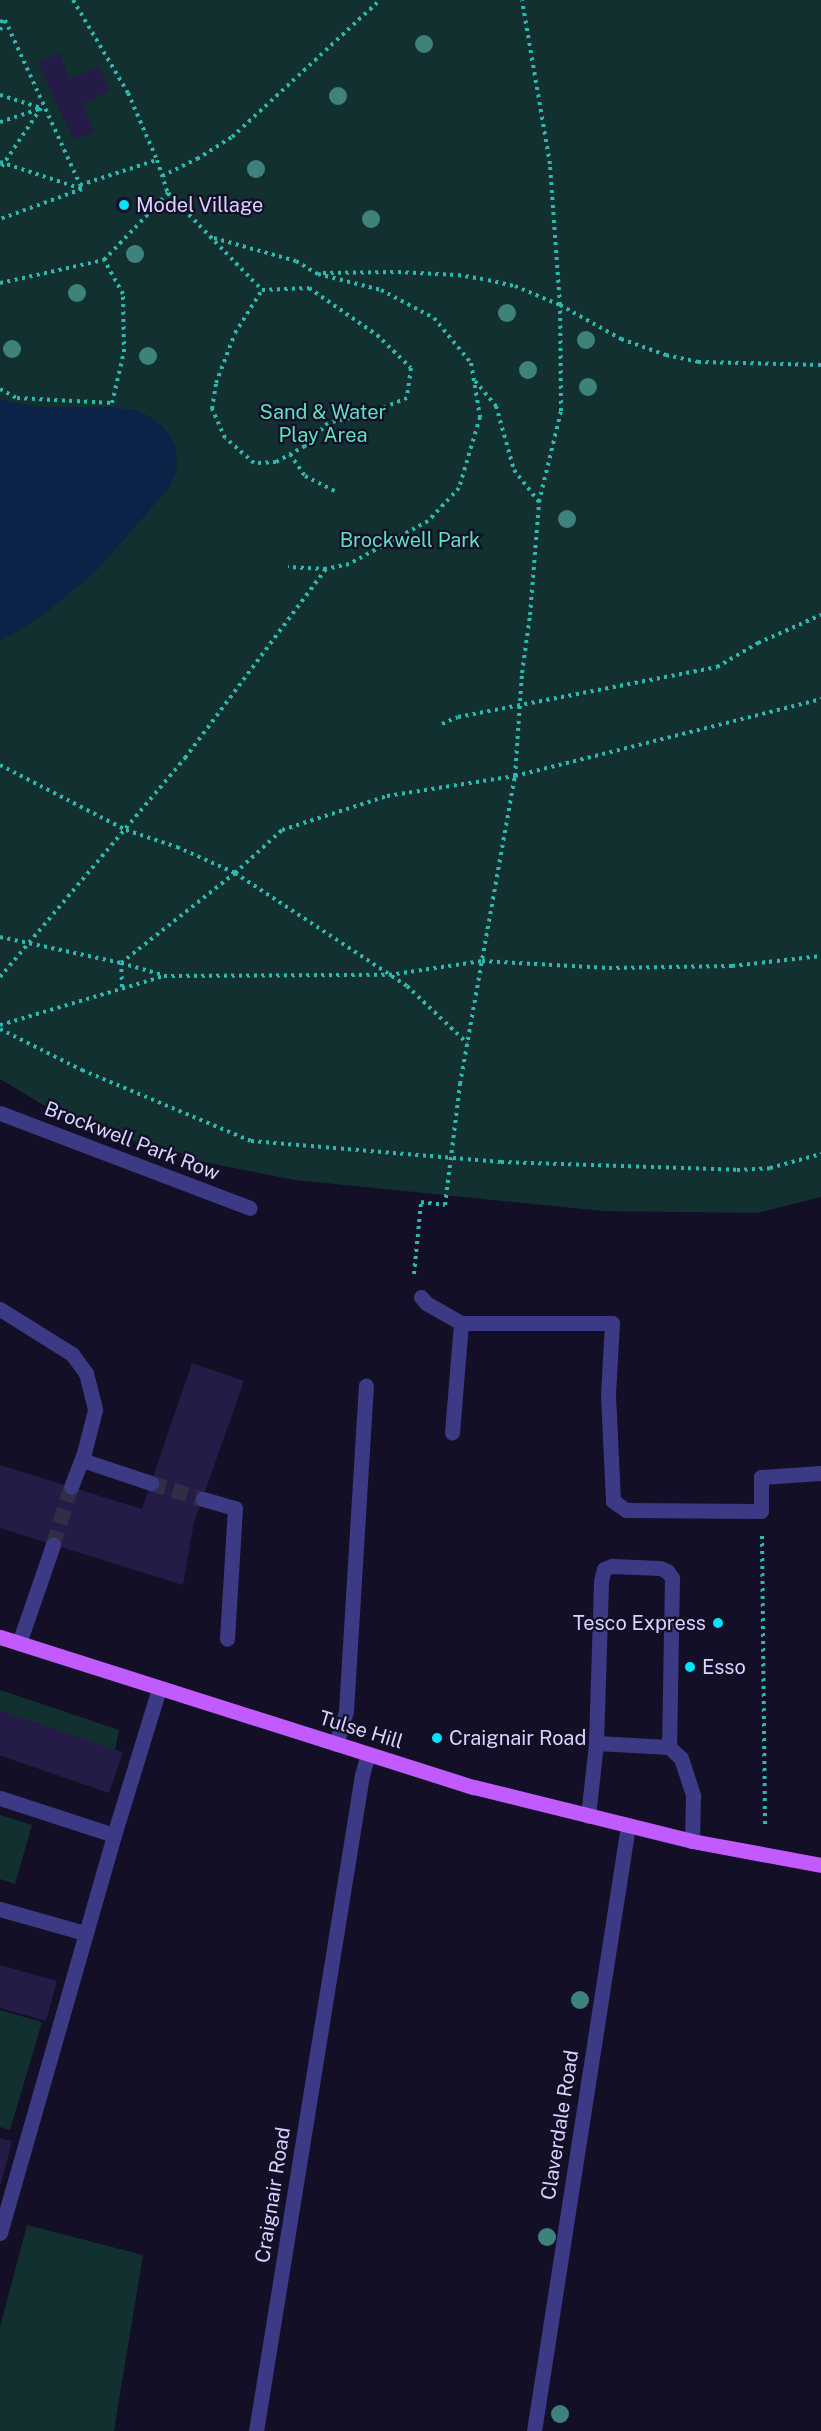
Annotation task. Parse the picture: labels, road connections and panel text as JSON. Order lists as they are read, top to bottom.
{
  "streets": {
    "main road": ["Tulse Hill"],
    "street": ["Brockwell Park Row", "Claverdale Road", "Craignair Road"]
  },
  "crossings": [
    ["Tulse Hill", "Claverdale Road"],
    ["Tulse Hill", "Craignair Road"]
  ],
  "parks": ["Sand & Water Play Area", "Brockwell Park"],
  "places": [
    "Model Village",
    "Tesco Express",
    "Esso",
    "Craignair Road"
  ]
}
